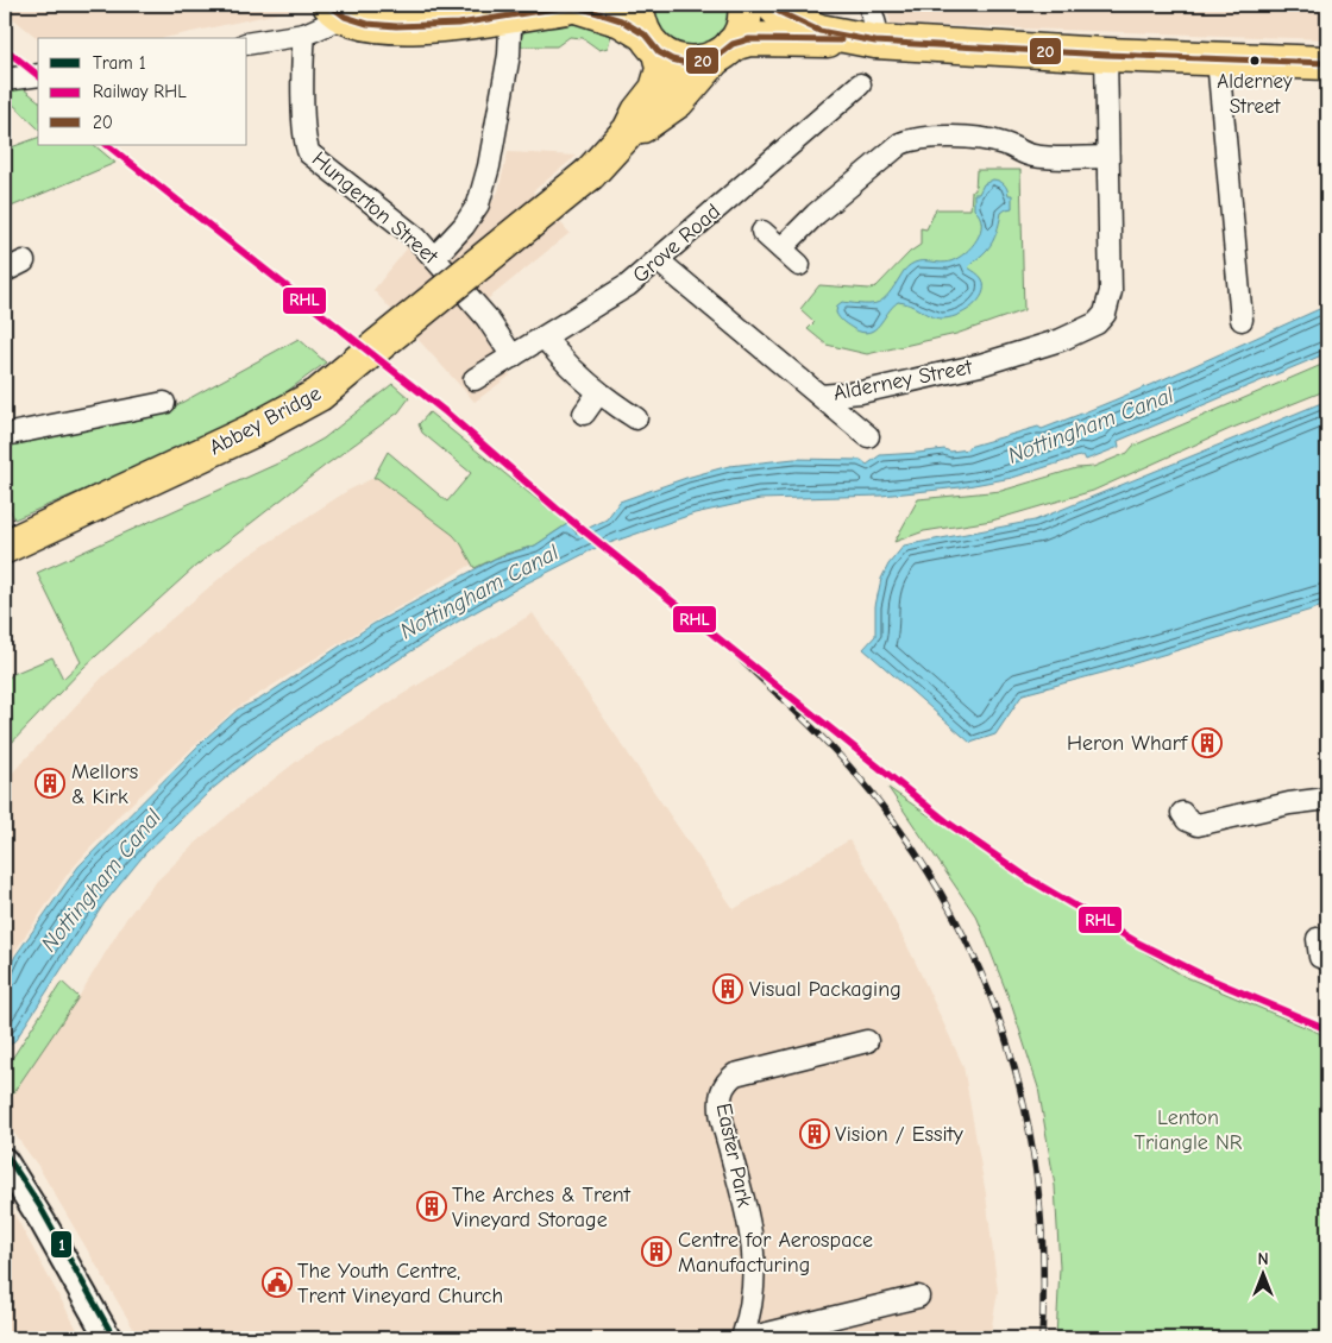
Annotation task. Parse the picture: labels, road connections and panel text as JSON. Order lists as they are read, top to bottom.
{
  "streets": {
    "main road": ["Abbey Bridge"],
    "street": [
      "Hungerton Street",
      "Grove Road",
      "Alderney Street",
      "Easter Park"
    ]
  },
  "crossings": [
    ["Hungerton Street", "Grove Road"],
    ["Grove Road", "Alderney Street"]
  ],
  "water": ["Nottingham Canal"],
  "parks": ["Lenton Triangle NR"],
  "places": {
    "other": ["Alderney Street"],
    "building": [
      "Heron Wharf",
      "Mellors & Kirk",
      "Visual Packaging",
      "Vision / Essity",
      "The Arches & Trent Vineyard Storage",
      "Centre for Aerospace Manufacturing"
    ],
    "public building": ["The Youth Centre, Trent Vineyard Church"]
  },
  "lines": ["transit line 20", "rail line RHL", "tram line 1"],
  "legend": ["Tram 1", "Railway RHL", "20"],
  "north": "top"
}
